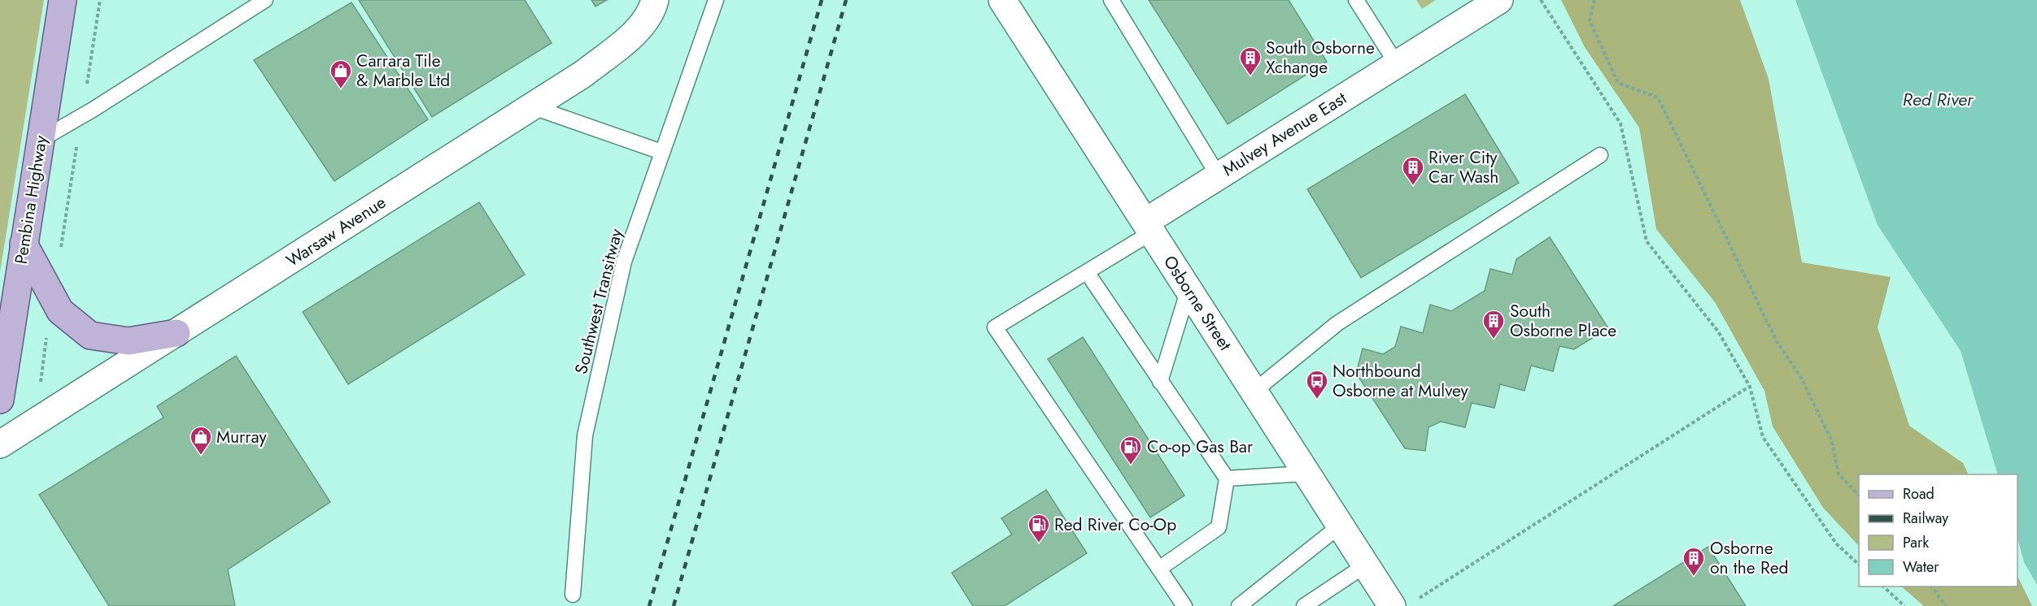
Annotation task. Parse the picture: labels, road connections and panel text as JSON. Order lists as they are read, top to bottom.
{
  "streets": {
    "main road": ["Pembina Highway"],
    "street": ["Mulvey Avenue East", "Warsaw Avenue", "Osborne Street"],
    "lane": ["Southwest Transitway"]
  },
  "crossings": [
    ["Mulvey Avenue East", "Osborne Street"]
  ],
  "water": ["Red River"],
  "places": {
    "building": [
      "South Osborne Xchange",
      "River City Car Wash",
      "South Osborne Place",
      "Osborne on the Red"
    ],
    "shop": ["Carrara Tile & Marble Ltd", "Murray"],
    "bus stop": ["Northbound Osborne at Mulvey"],
    "fuel station": ["Co-op Gas Bar", "Red River Co-Op"]
  },
  "legend": [
    "Road",
    "Railway",
    "Park",
    "Water"
  ]
}
